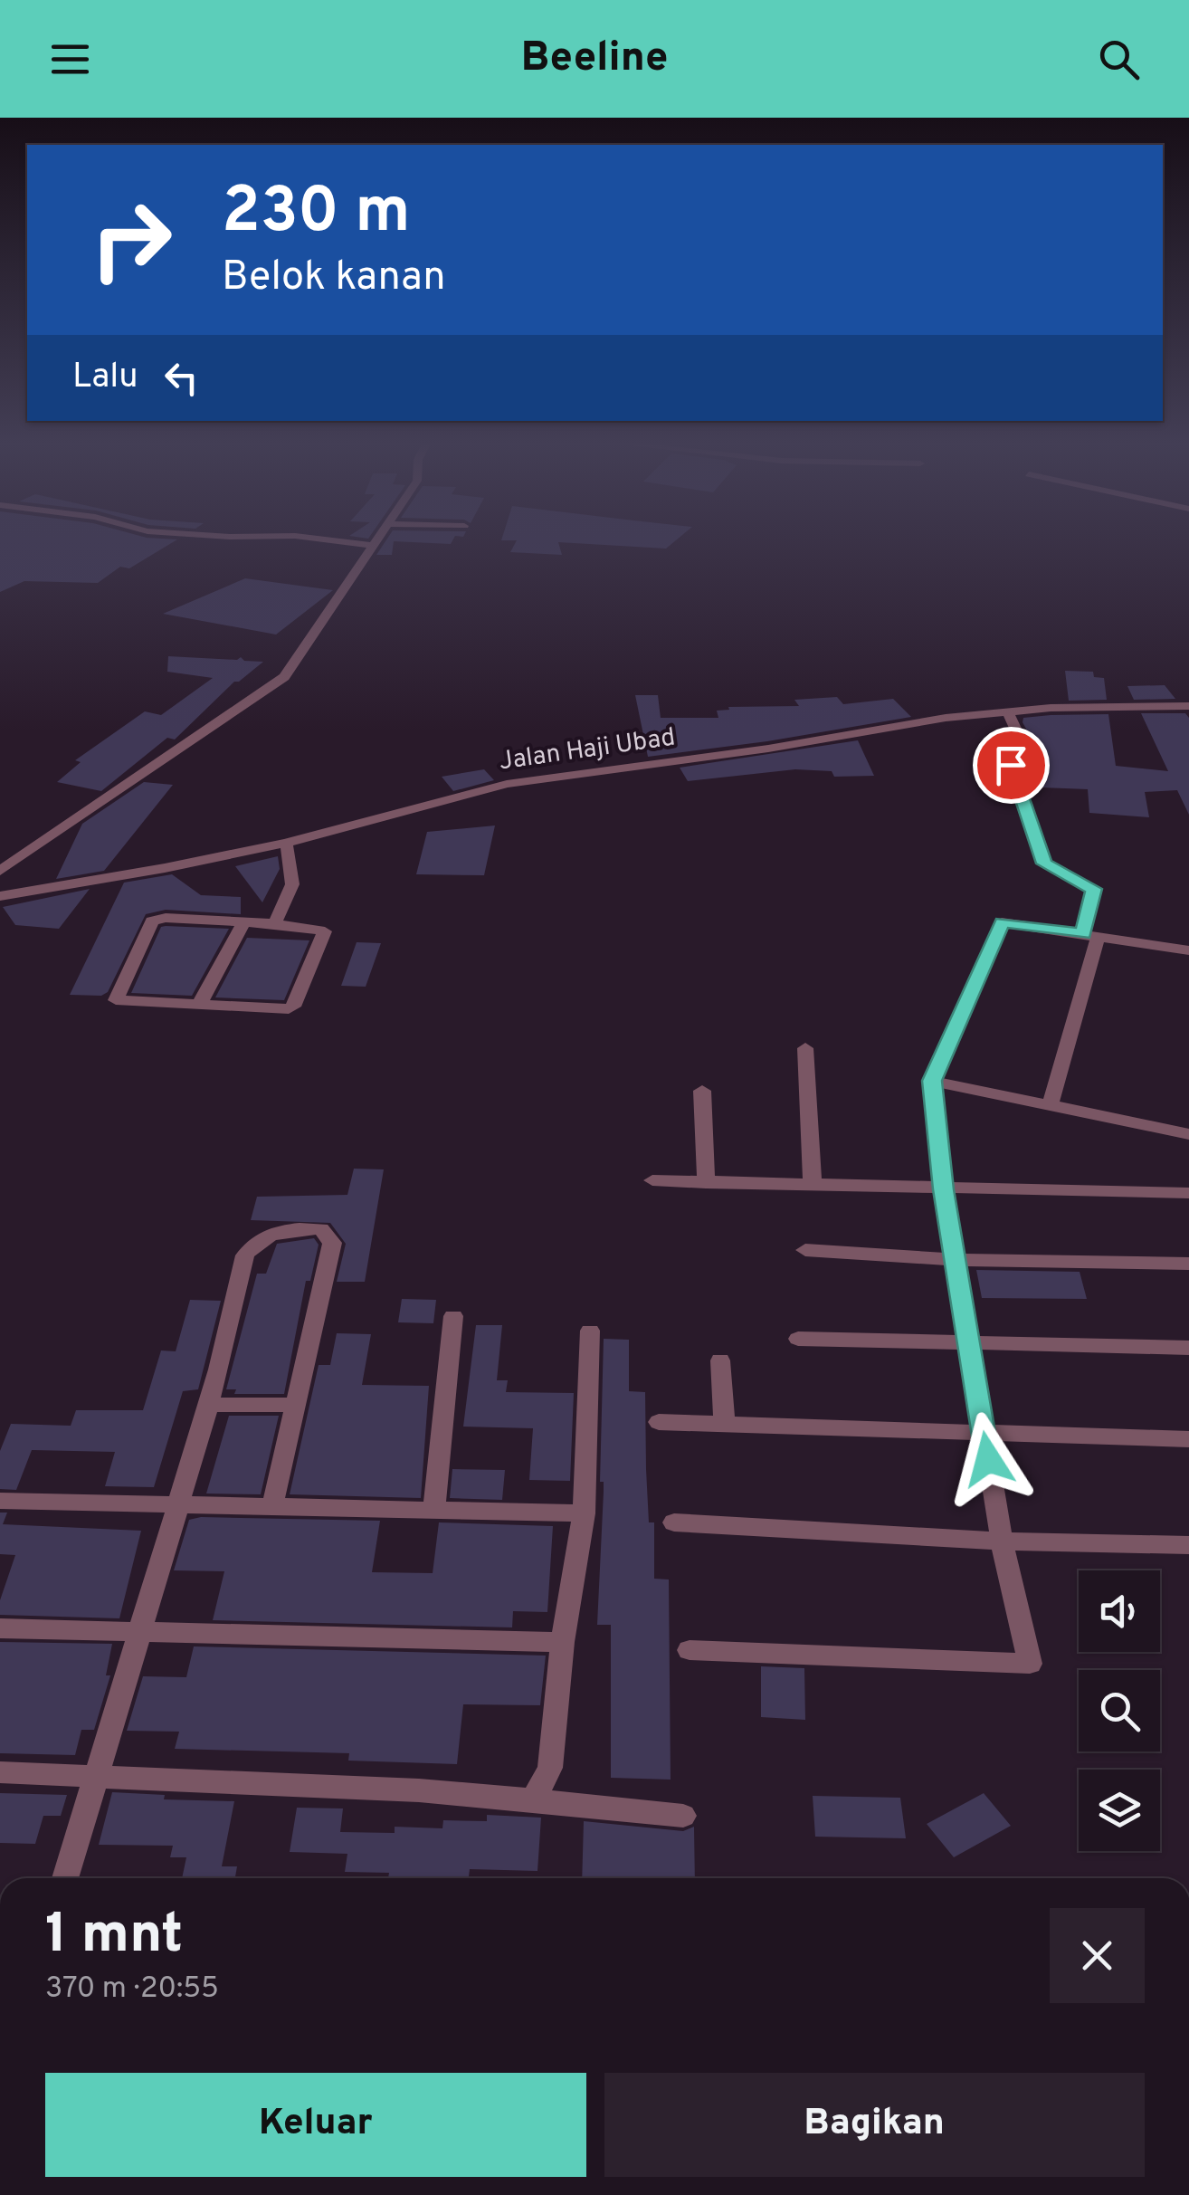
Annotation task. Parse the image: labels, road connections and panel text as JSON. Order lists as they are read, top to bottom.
{
  "streets": {
    "street": ["Jalan Haji Ubad"]
  },
  "page": {
    "header": "Beeline",
    "turn": ["230 m", "Belok kanan"],
    "then": "Lalu",
    "heading": ["1 mnt", "370 m · 20:55"],
    "buttons": ["Keluar", "Bagikan"]
  }
}
